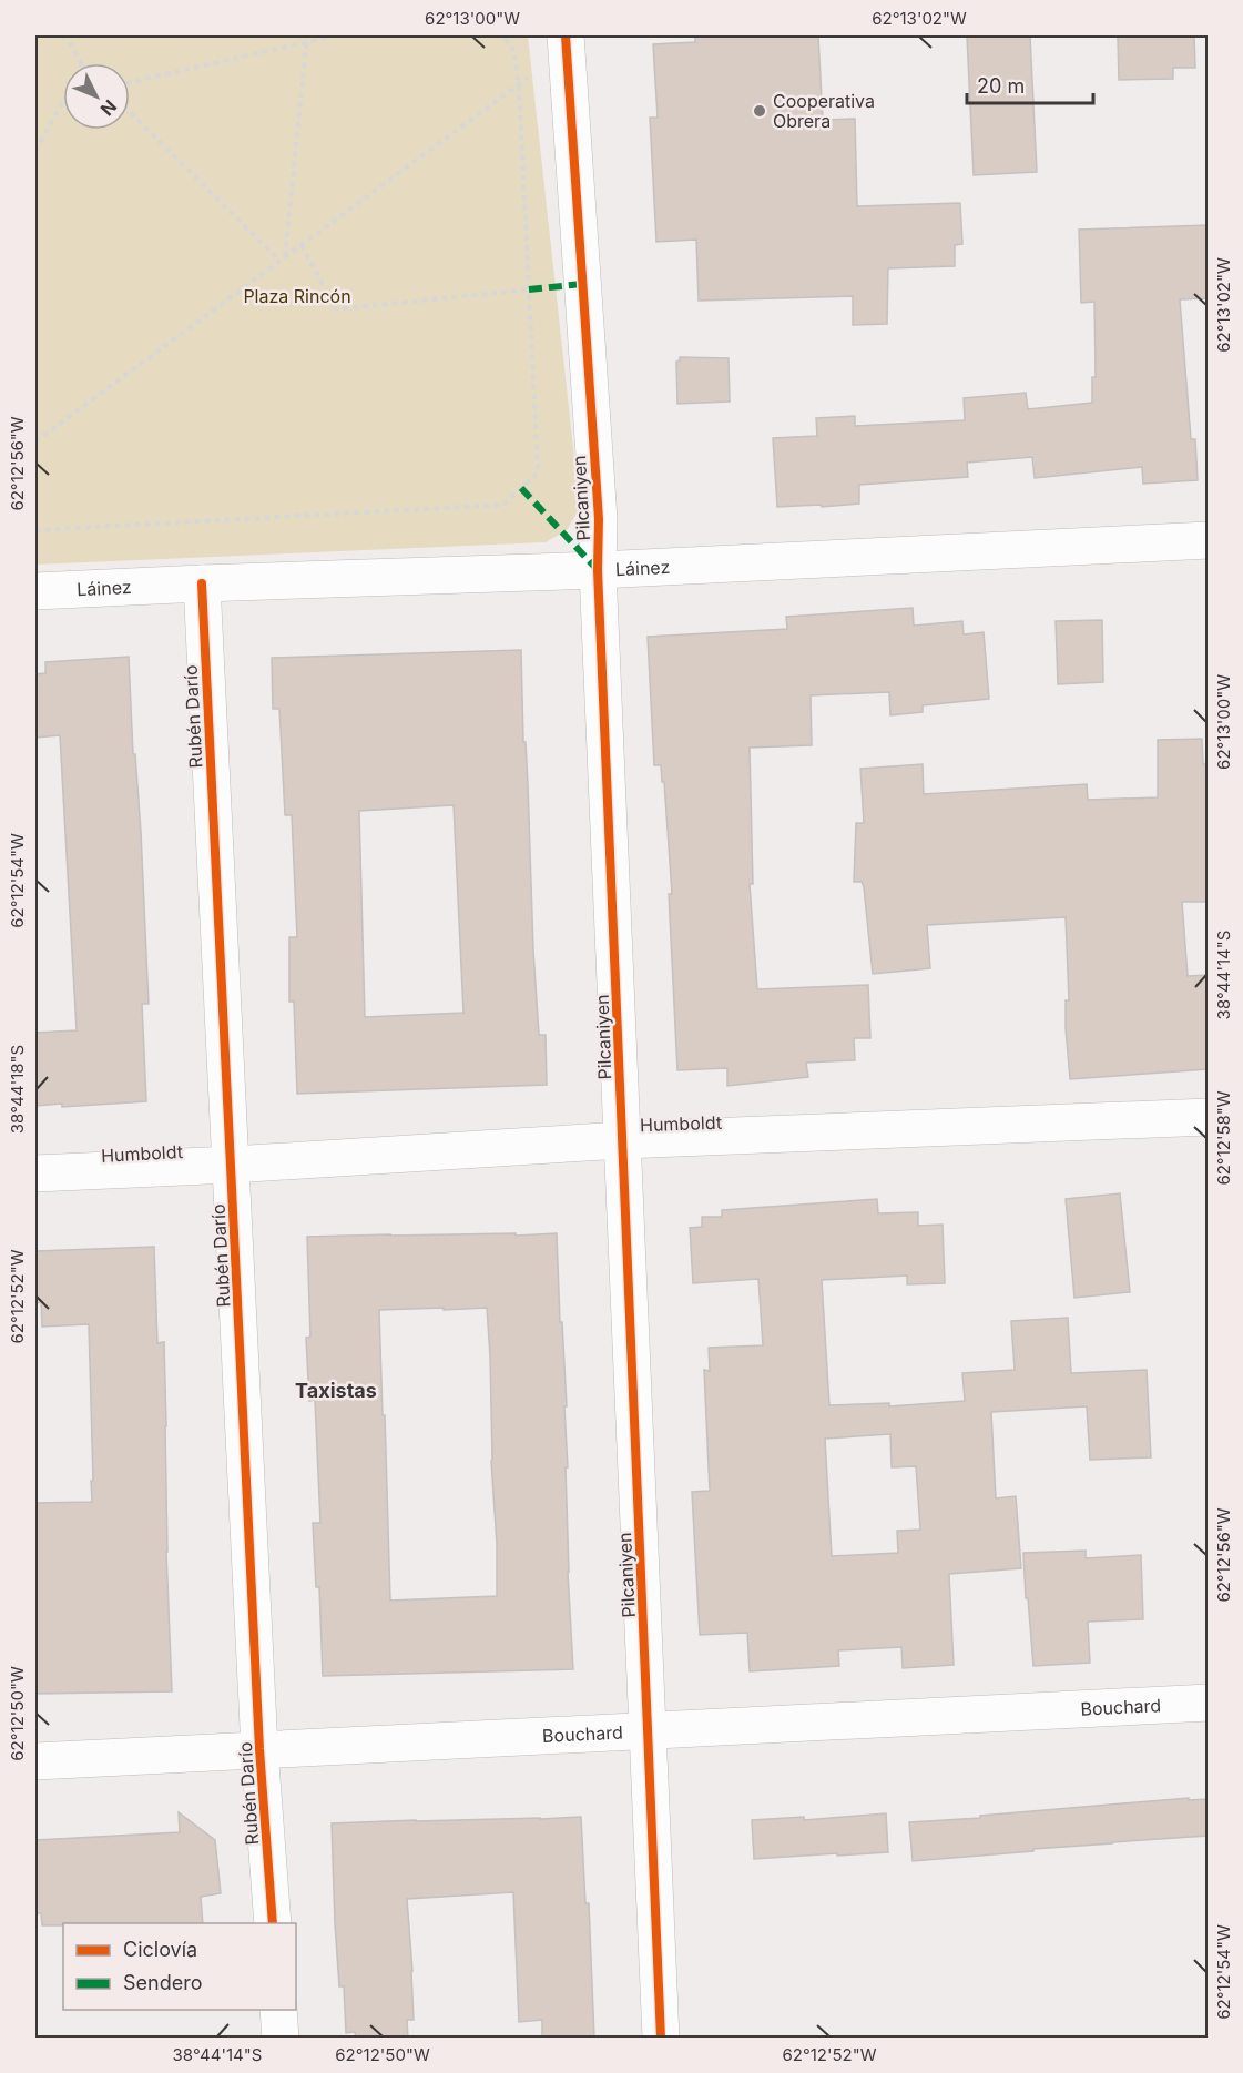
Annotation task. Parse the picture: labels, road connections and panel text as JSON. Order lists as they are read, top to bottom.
{
  "streets": {
    "street": [
      "Pilcaniyen",
      "Láinez",
      "Rubén Darío",
      "Humboldt",
      "Bouchard"
    ]
  },
  "crossings": [
    ["Pilcaniyen", "Láinez"],
    ["Pilcaniyen", "Humboldt"],
    ["Pilcaniyen", "Bouchard"],
    ["Láinez", "Rubén Darío"],
    ["Rubén Darío", "Humboldt"],
    ["Rubén Darío", "Bouchard"]
  ],
  "districts": ["Taxistas"],
  "parks": ["Plaza Rincón"],
  "places": ["Cooperativa Obrera"],
  "legend": ["Ciclovía", "Sendero"],
  "scale_bar": "20 m",
  "north": "bottom right",
  "coordinates": [
    "62°13'00\"W",
    "62°13'02\"W",
    "62°12'56\"W",
    "62°12'54\"W",
    "38°44'14\"S",
    "38°44'18\"S",
    "62°12'58\"W",
    "62°12'52\"W",
    "62°12'50\"W"
  ]
}
